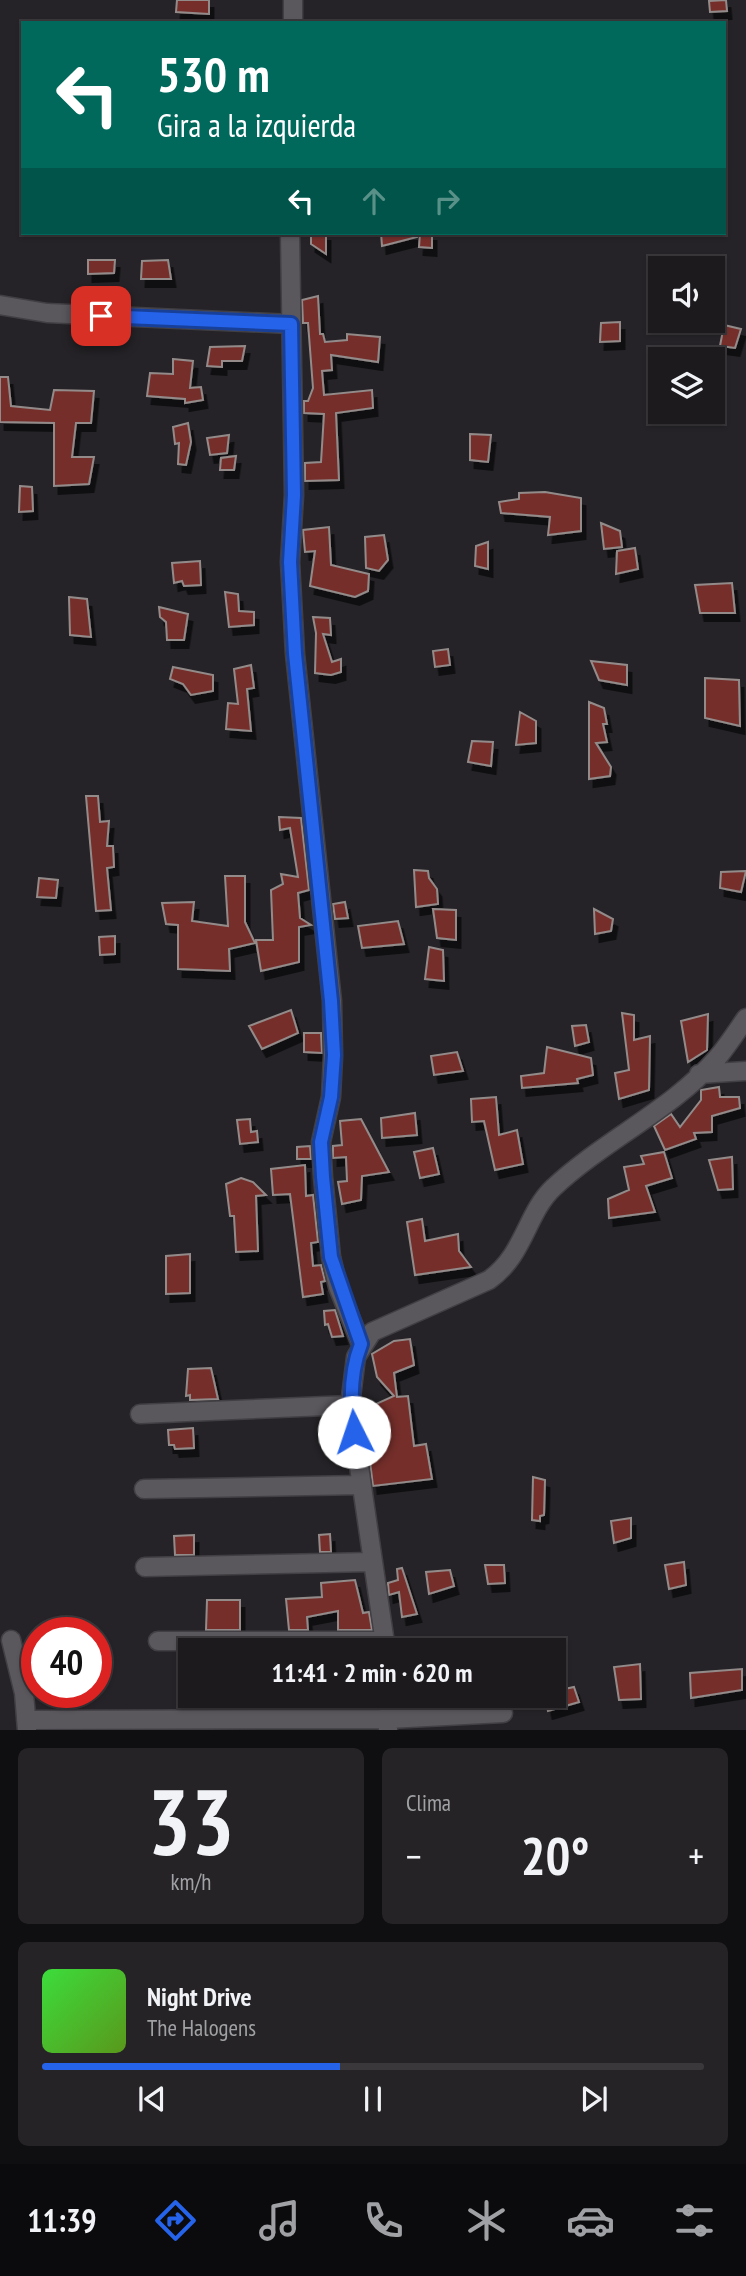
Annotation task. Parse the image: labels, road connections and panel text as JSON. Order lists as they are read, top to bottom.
{
  "page": {
    "turn": ["530 m", "Gira a la izquierda"],
    "limit": "40",
    "trip": "11:41 · 2 min · 620 m",
    "tile": [
      ["33", "km/h"],
      "Clima"
    ],
    "heat": ["−", "20°", "+"],
    "song": ["Night Drive", "The Halogens"],
    "tabs": "11:39"
  }
}
